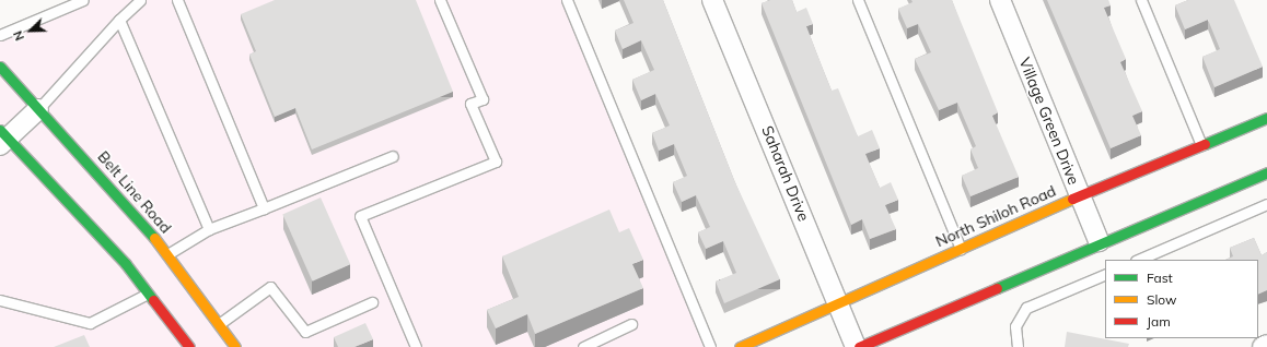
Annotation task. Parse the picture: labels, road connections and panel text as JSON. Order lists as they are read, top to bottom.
{
  "streets": {
    "main road": ["Belt Line Road", "North Shiloh Road"],
    "street": ["Village Green Drive", "Saharah Drive"]
  },
  "crossings": [
    ["Village Green Drive", "North Shiloh Road"],
    ["Saharah Drive", "North Shiloh Road"]
  ],
  "legend": ["Fast", "Slow", "Jam"],
  "north": "bottom left"
}
